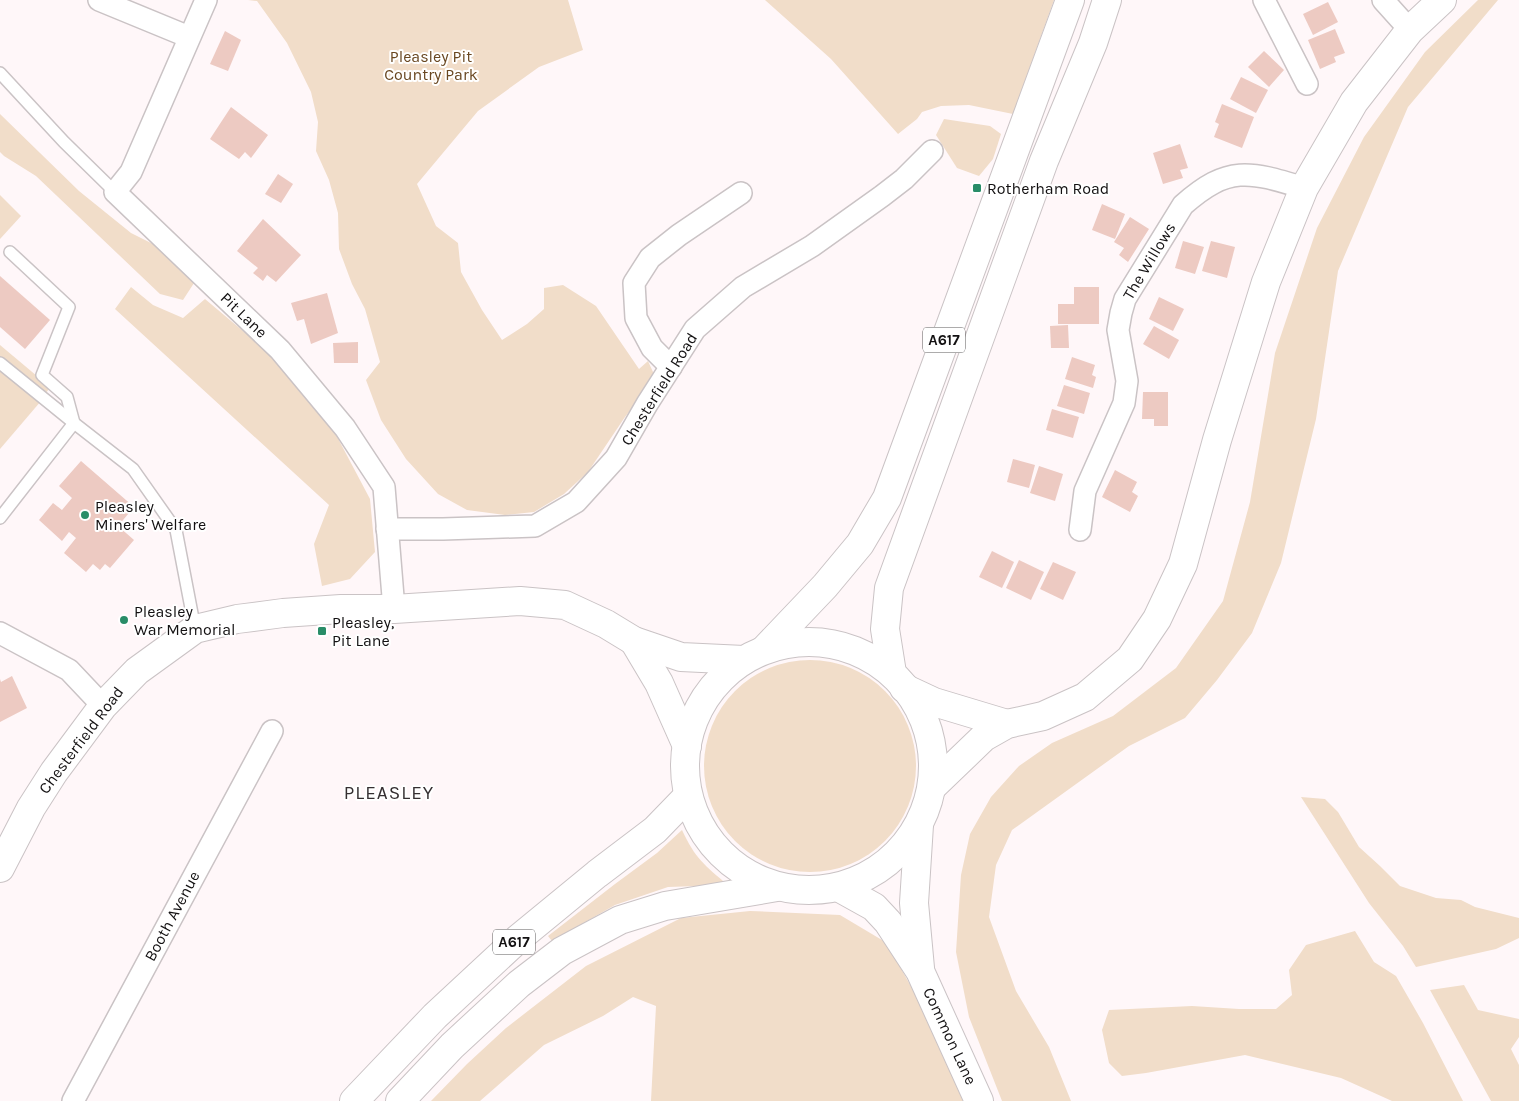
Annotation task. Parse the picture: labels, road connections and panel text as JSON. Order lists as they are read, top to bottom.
{
  "streets": {
    "main road": ["A617", "Chesterfield Road", "Common Lane"],
    "street": ["The Willows", "Pit Lane", "Booth Avenue"]
  },
  "crossings": [
    ["Pit Lane", "Chesterfield Road"]
  ],
  "districts": ["PLEASLEY"],
  "parks": ["Pleasley Pit Country Park"],
  "places": {
    "transit": ["Rotherham Road", "Pleasley, Pit Lane"],
    "other": ["Pleasley Miners' Welfare", "Pleasley War Memorial"]
  }
}
